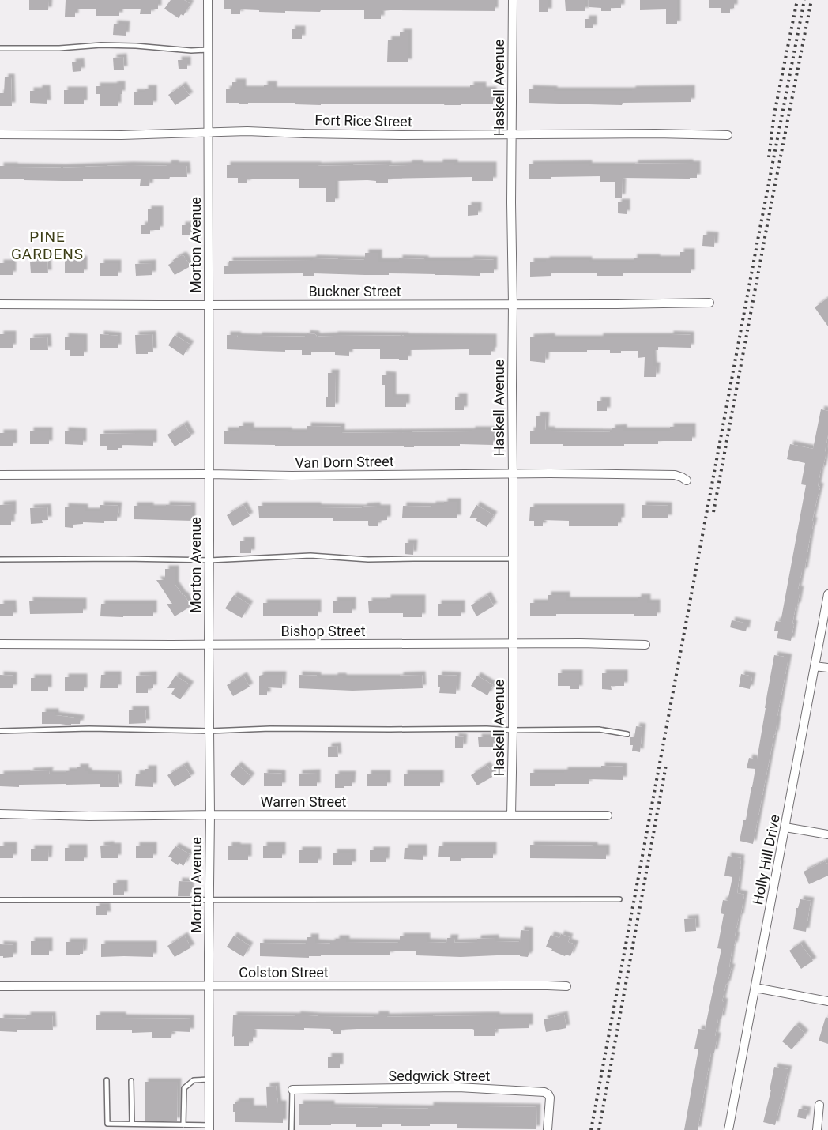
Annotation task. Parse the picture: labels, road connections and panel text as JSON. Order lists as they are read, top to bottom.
{
  "streets": {
    "street": [
      "Haskell Avenue",
      "Fort Rice Street",
      "Morton Avenue",
      "Buckner Street",
      "Van Dorn Street",
      "Bishop Street",
      "Warren Street",
      "Holly Hill Drive",
      "Colston Street",
      "Sedgwick Street"
    ]
  },
  "crossings": [
    ["Haskell Avenue", "Fort Rice Street"],
    ["Haskell Avenue", "Buckner Street"],
    ["Haskell Avenue", "Van Dorn Street"],
    ["Haskell Avenue", "Bishop Street"],
    ["Haskell Avenue", "Warren Street"],
    ["Fort Rice Street", "Morton Avenue"],
    ["Morton Avenue", "Buckner Street"],
    ["Morton Avenue", "Van Dorn Street"],
    ["Morton Avenue", "Bishop Street"],
    ["Morton Avenue", "Warren Street"],
    ["Morton Avenue", "Colston Street"]
  ],
  "districts": ["PINE GARDENS"]
}
